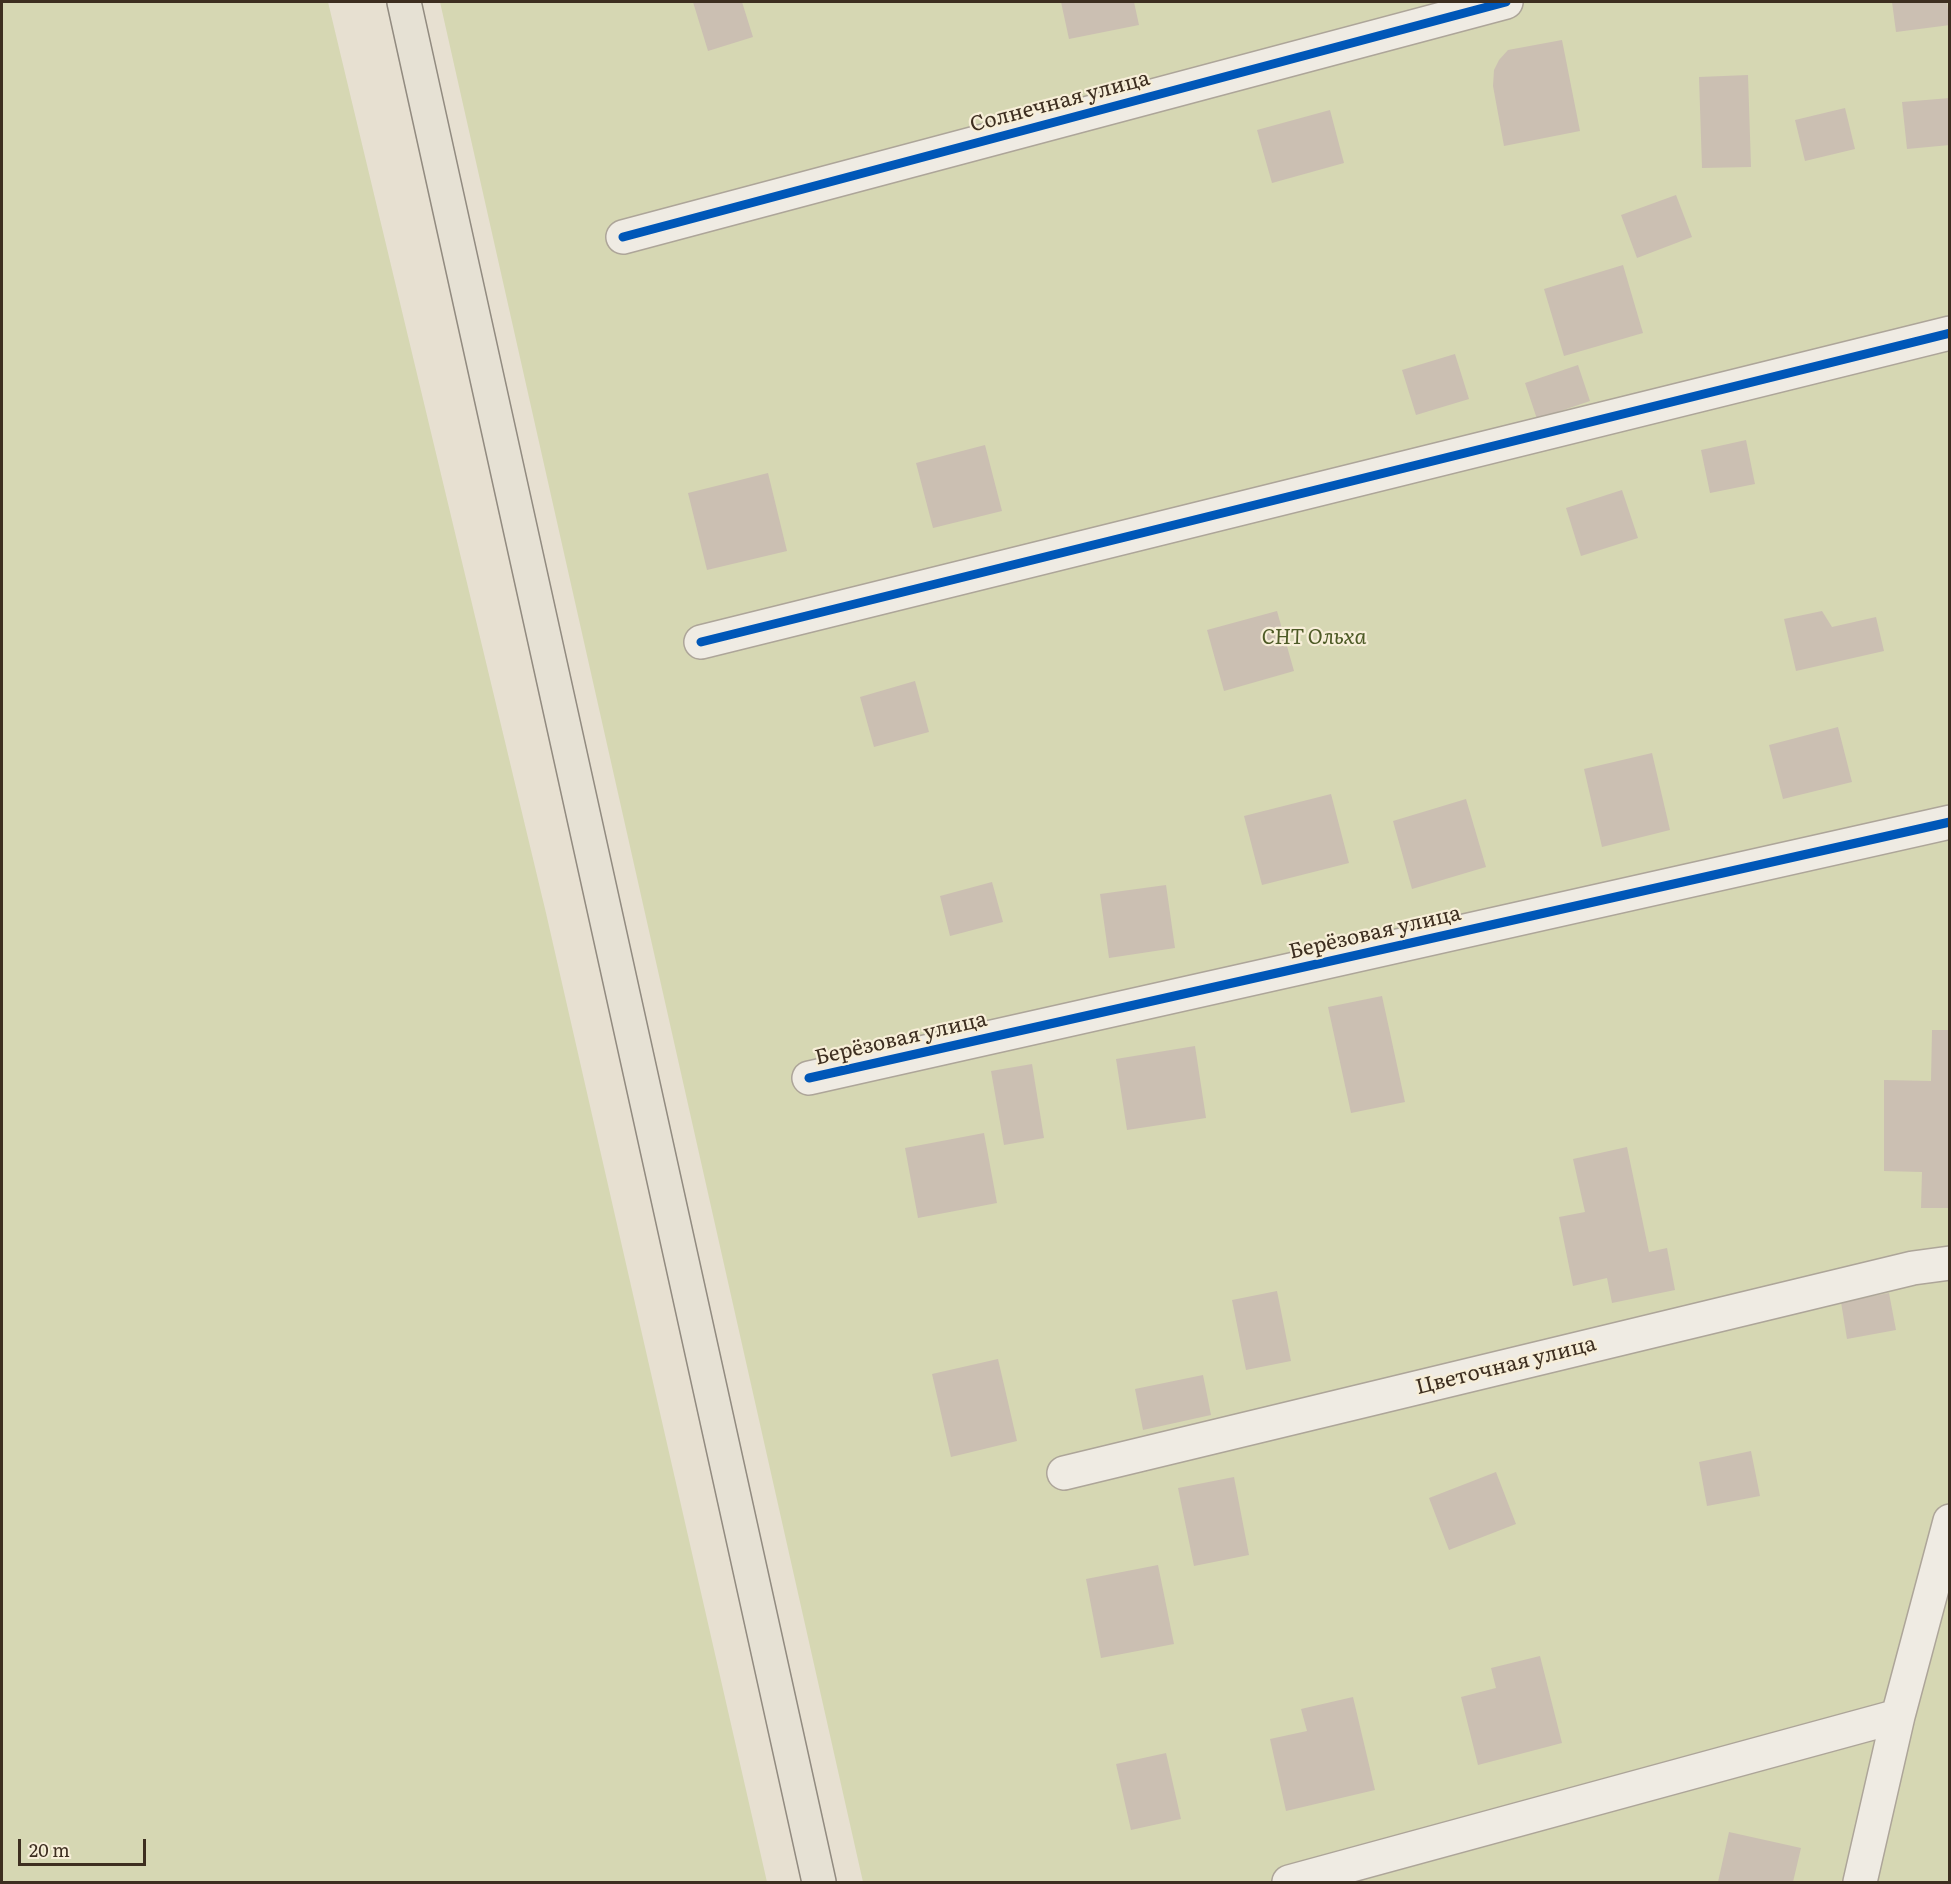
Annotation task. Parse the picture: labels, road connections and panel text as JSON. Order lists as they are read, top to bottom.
{
  "streets": {
    "street": ["Солнечная улица", "Берёзовая улица", "Цветочная улица"]
  },
  "parks": ["СНТ Ольха"],
  "scale_bar": "20 m"
}
